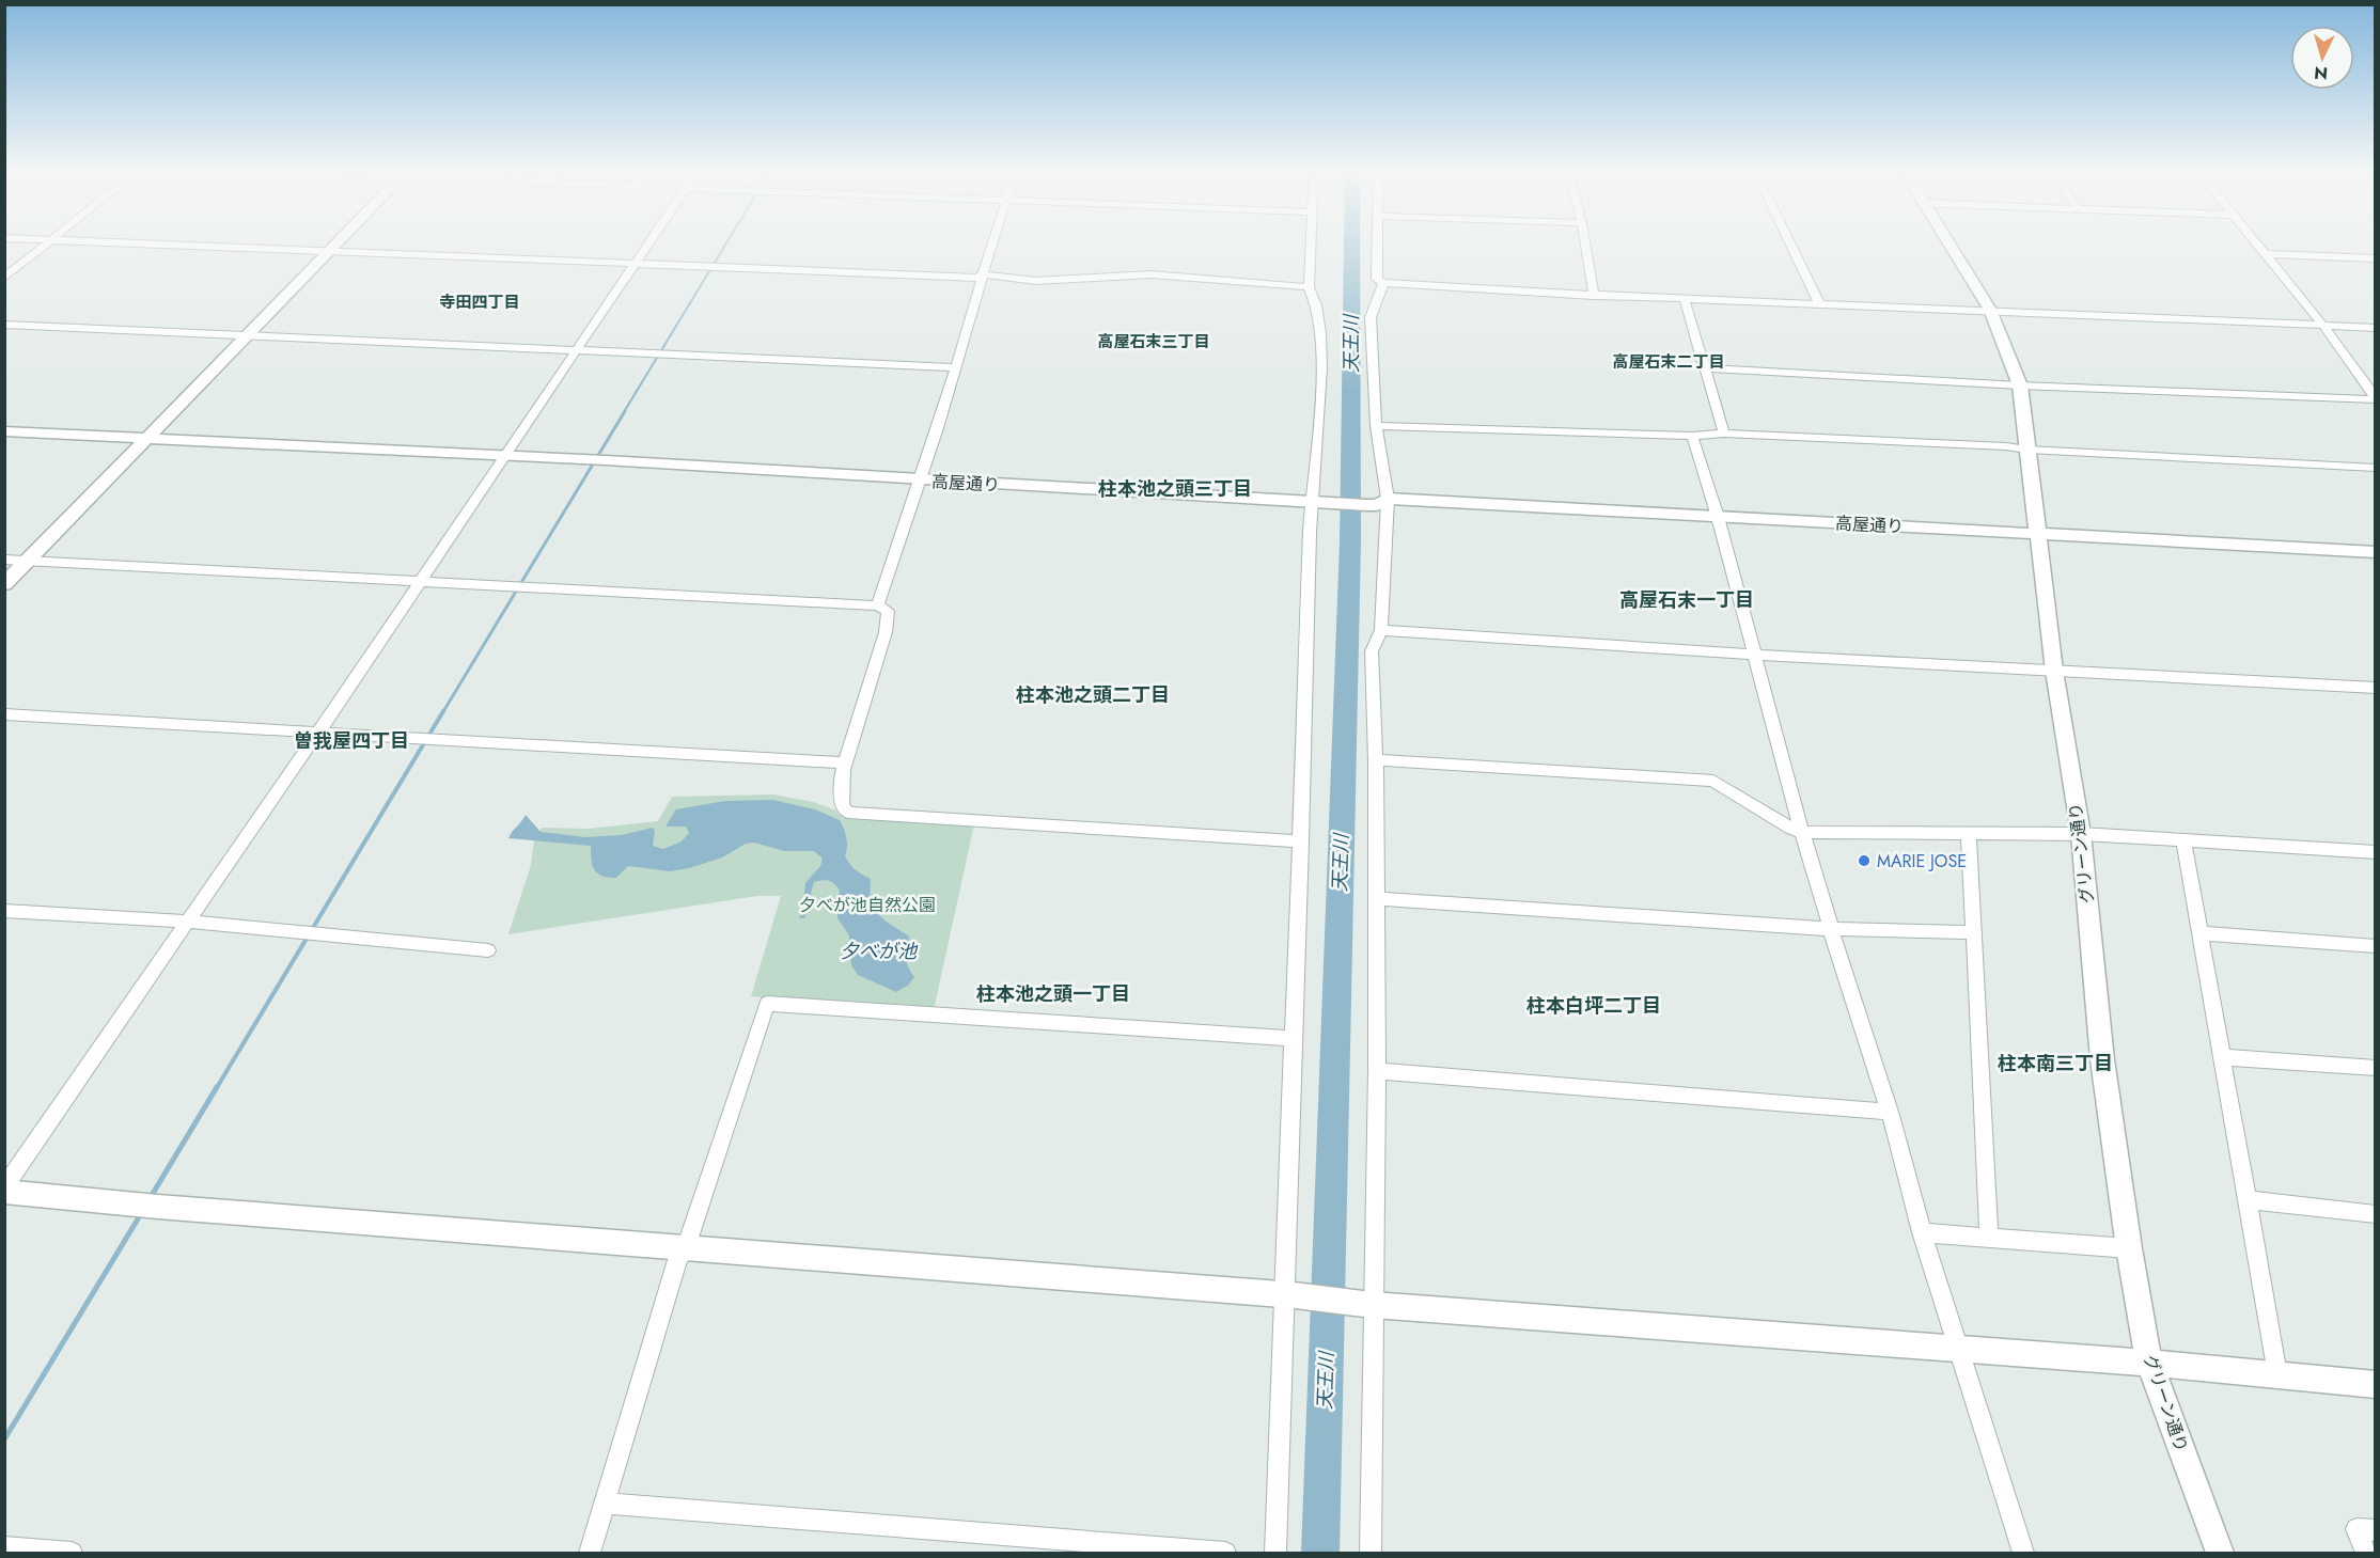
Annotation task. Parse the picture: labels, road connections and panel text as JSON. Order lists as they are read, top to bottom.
{
  "streets": {
    "street": ["高屋通り", "グリーン通り"]
  },
  "crossings": [
    ["高屋通り", "グリーン通り"]
  ],
  "districts": [
    "寺田四丁目",
    "高屋石末三丁目",
    "高屋石末二丁目",
    "柱本池之頭三丁目",
    "高屋石末一丁目",
    "柱本池之頭二丁目",
    "曽我屋四丁目",
    "柱本池之頭一丁目",
    "柱本白坪二丁目",
    "柱本南三丁目"
  ],
  "water": ["天王川", "夕べが池"],
  "parks": ["夕べが池自然公園"],
  "places": ["MARIE JOSE"],
  "north": "bottom"
}
